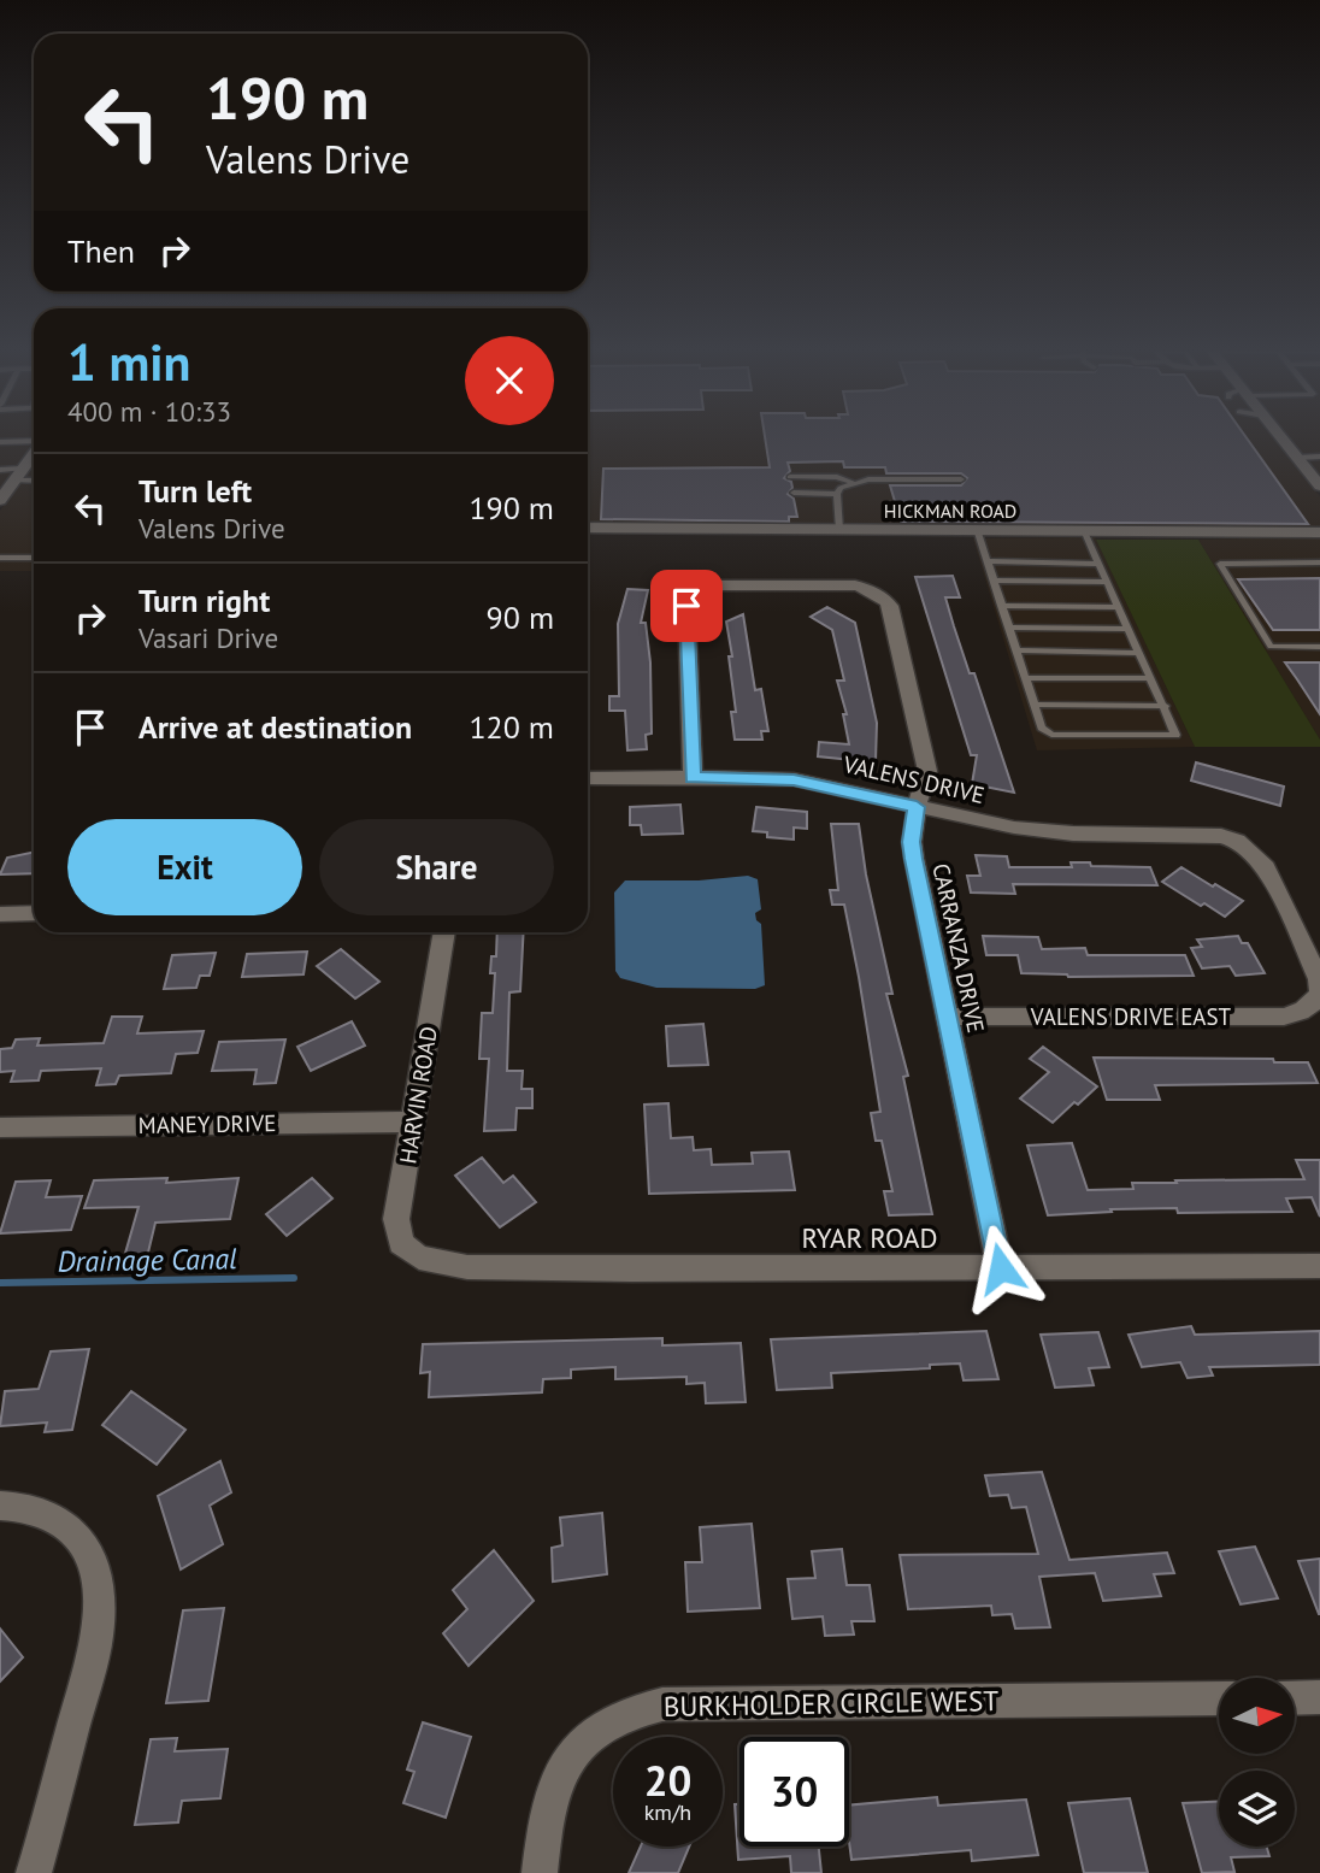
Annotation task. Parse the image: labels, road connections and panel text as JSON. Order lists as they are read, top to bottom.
{
  "streets": {
    "street": [
      "HICKMAN ROAD",
      "VALENS DRIVE",
      "CARRANZA DRIVE",
      "VALENS DRIVE EAST",
      "HARVIN ROAD",
      "MANEY DRIVE",
      "RYAR ROAD",
      "BURKHOLDER CIRCLE WEST"
    ]
  },
  "crossings": [
    ["VALENS DRIVE", "CARRANZA DRIVE"],
    ["VALENS DRIVE", "VALENS DRIVE EAST"],
    ["CARRANZA DRIVE", "VALENS DRIVE EAST"],
    ["CARRANZA DRIVE", "RYAR ROAD"],
    ["HARVIN ROAD", "MANEY DRIVE"],
    ["HARVIN ROAD", "RYAR ROAD"]
  ],
  "water": ["Drainage Canal"],
  "north": "right",
  "page": {
    "turn": ["190 m", "Valens Drive"],
    "then": "Then",
    "heading": ["1 min", "400 m · 10:33"],
    "list": [
      {
        "name": "Turn left",
        "note": "Valens Drive",
        "value": "190 m"
      },
      {
        "name": "Turn right",
        "note": "Vasari Drive",
        "value": "90 m"
      },
      {
        "name": "Arrive at destination",
        "value": "120 m"
      }
    ],
    "buttons": ["Exit", "Share"],
    "speed": "20 km/h",
    "limit": "30"
  }
}
